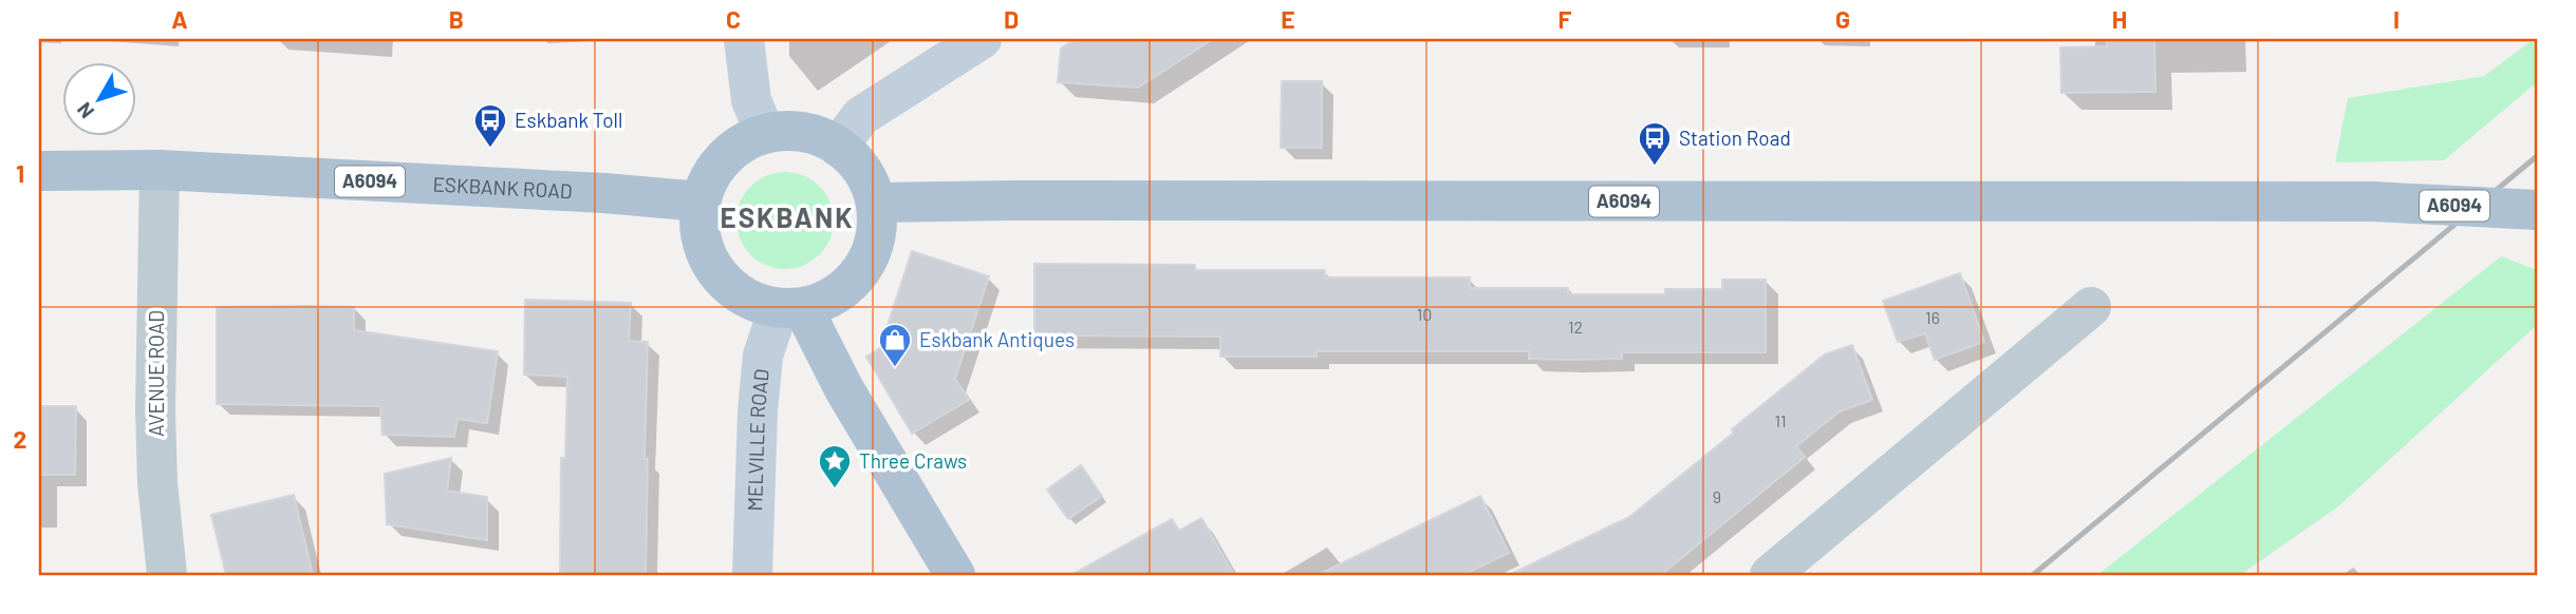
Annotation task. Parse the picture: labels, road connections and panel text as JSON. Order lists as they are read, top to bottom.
{
  "streets": {
    "main road": ["A6094", "ESKBANK ROAD", "MELVILLE ROAD"],
    "street": ["AVENUE ROAD"]
  },
  "crossings": [
    ["A6094", "ESKBANK ROAD"],
    ["A6094", "MELVILLE ROAD"],
    ["ESKBANK ROAD", "AVENUE ROAD"],
    ["ESKBANK ROAD", "MELVILLE ROAD"]
  ],
  "districts": ["ESKBANK"],
  "places": {
    "bus stop": ["Eskbank Toll", "Station Road"],
    "shop": ["Eskbank Antiques"],
    "place": ["Three Craws"]
  },
  "house_numbers": [
    "10",
    "16",
    "12",
    "11",
    "9"
  ],
  "north": "bottom left",
  "grid": {
    "columns": [
      "A",
      "B",
      "C",
      "D",
      "E",
      "F",
      "G",
      "H",
      "I"
    ],
    "rows": ["1", "2"]
  }
}
